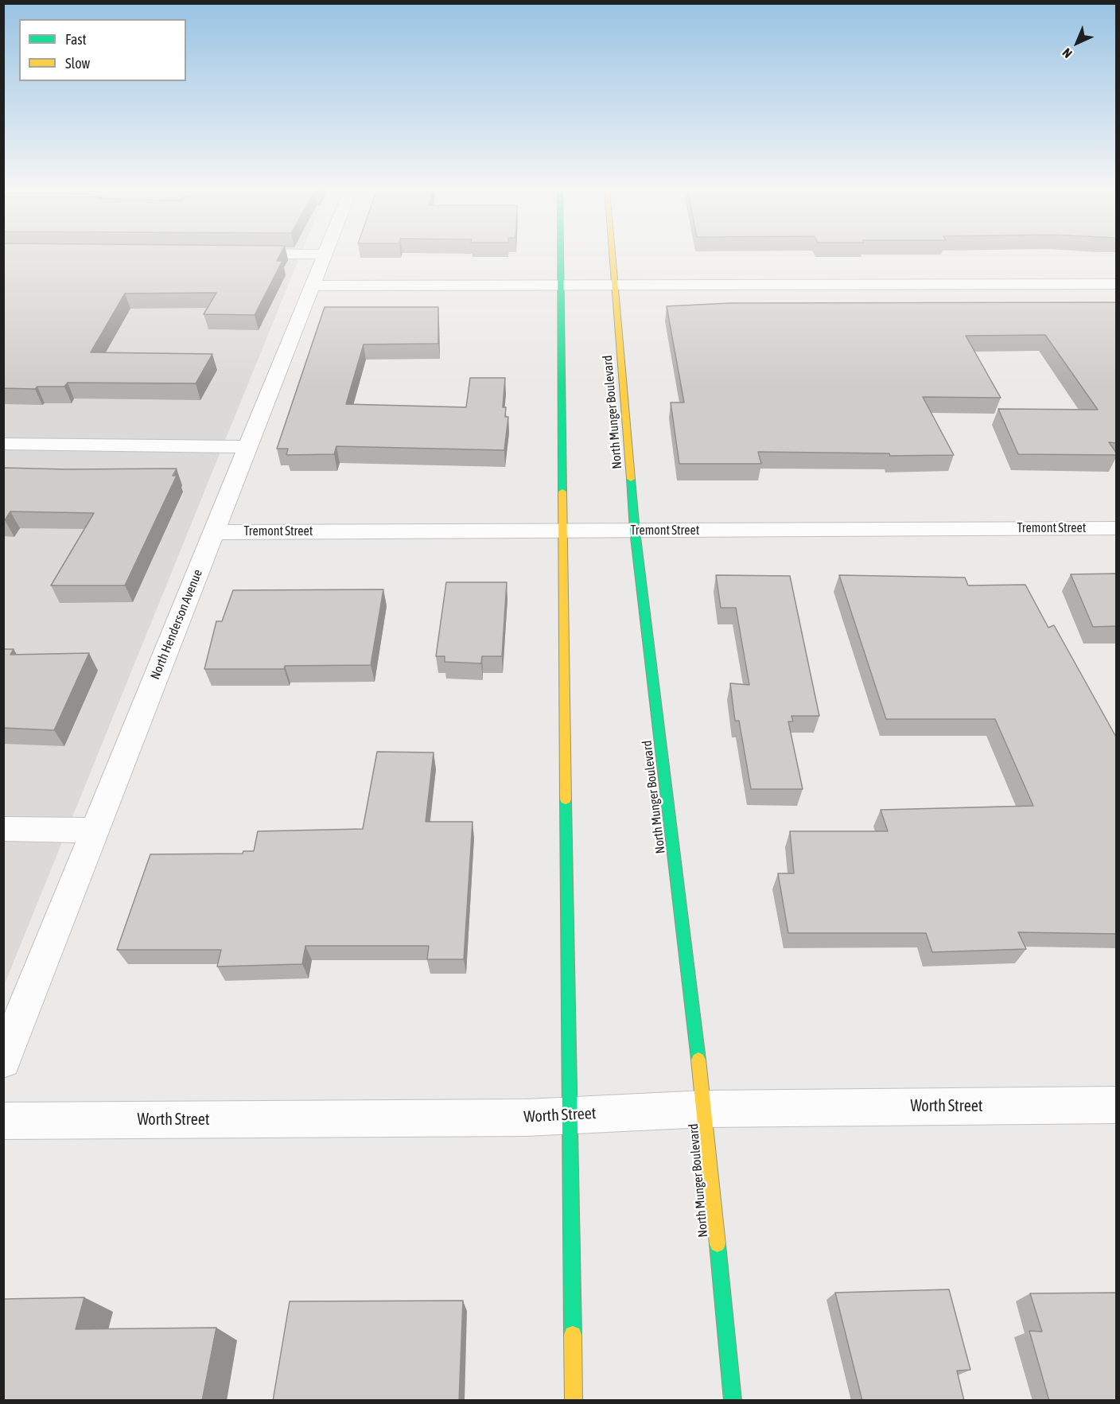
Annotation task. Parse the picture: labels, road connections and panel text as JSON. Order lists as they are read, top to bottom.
{
  "streets": {
    "main road": ["North Munger Boulevard"],
    "street": ["Tremont Street", "North Henderson Avenue", "Worth Street"]
  },
  "crossings": [
    ["North Munger Boulevard", "Tremont Street"],
    ["North Munger Boulevard", "Worth Street"],
    ["Tremont Street", "North Henderson Avenue"]
  ],
  "legend": ["Fast", "Slow"],
  "north": "bottom left"
}
